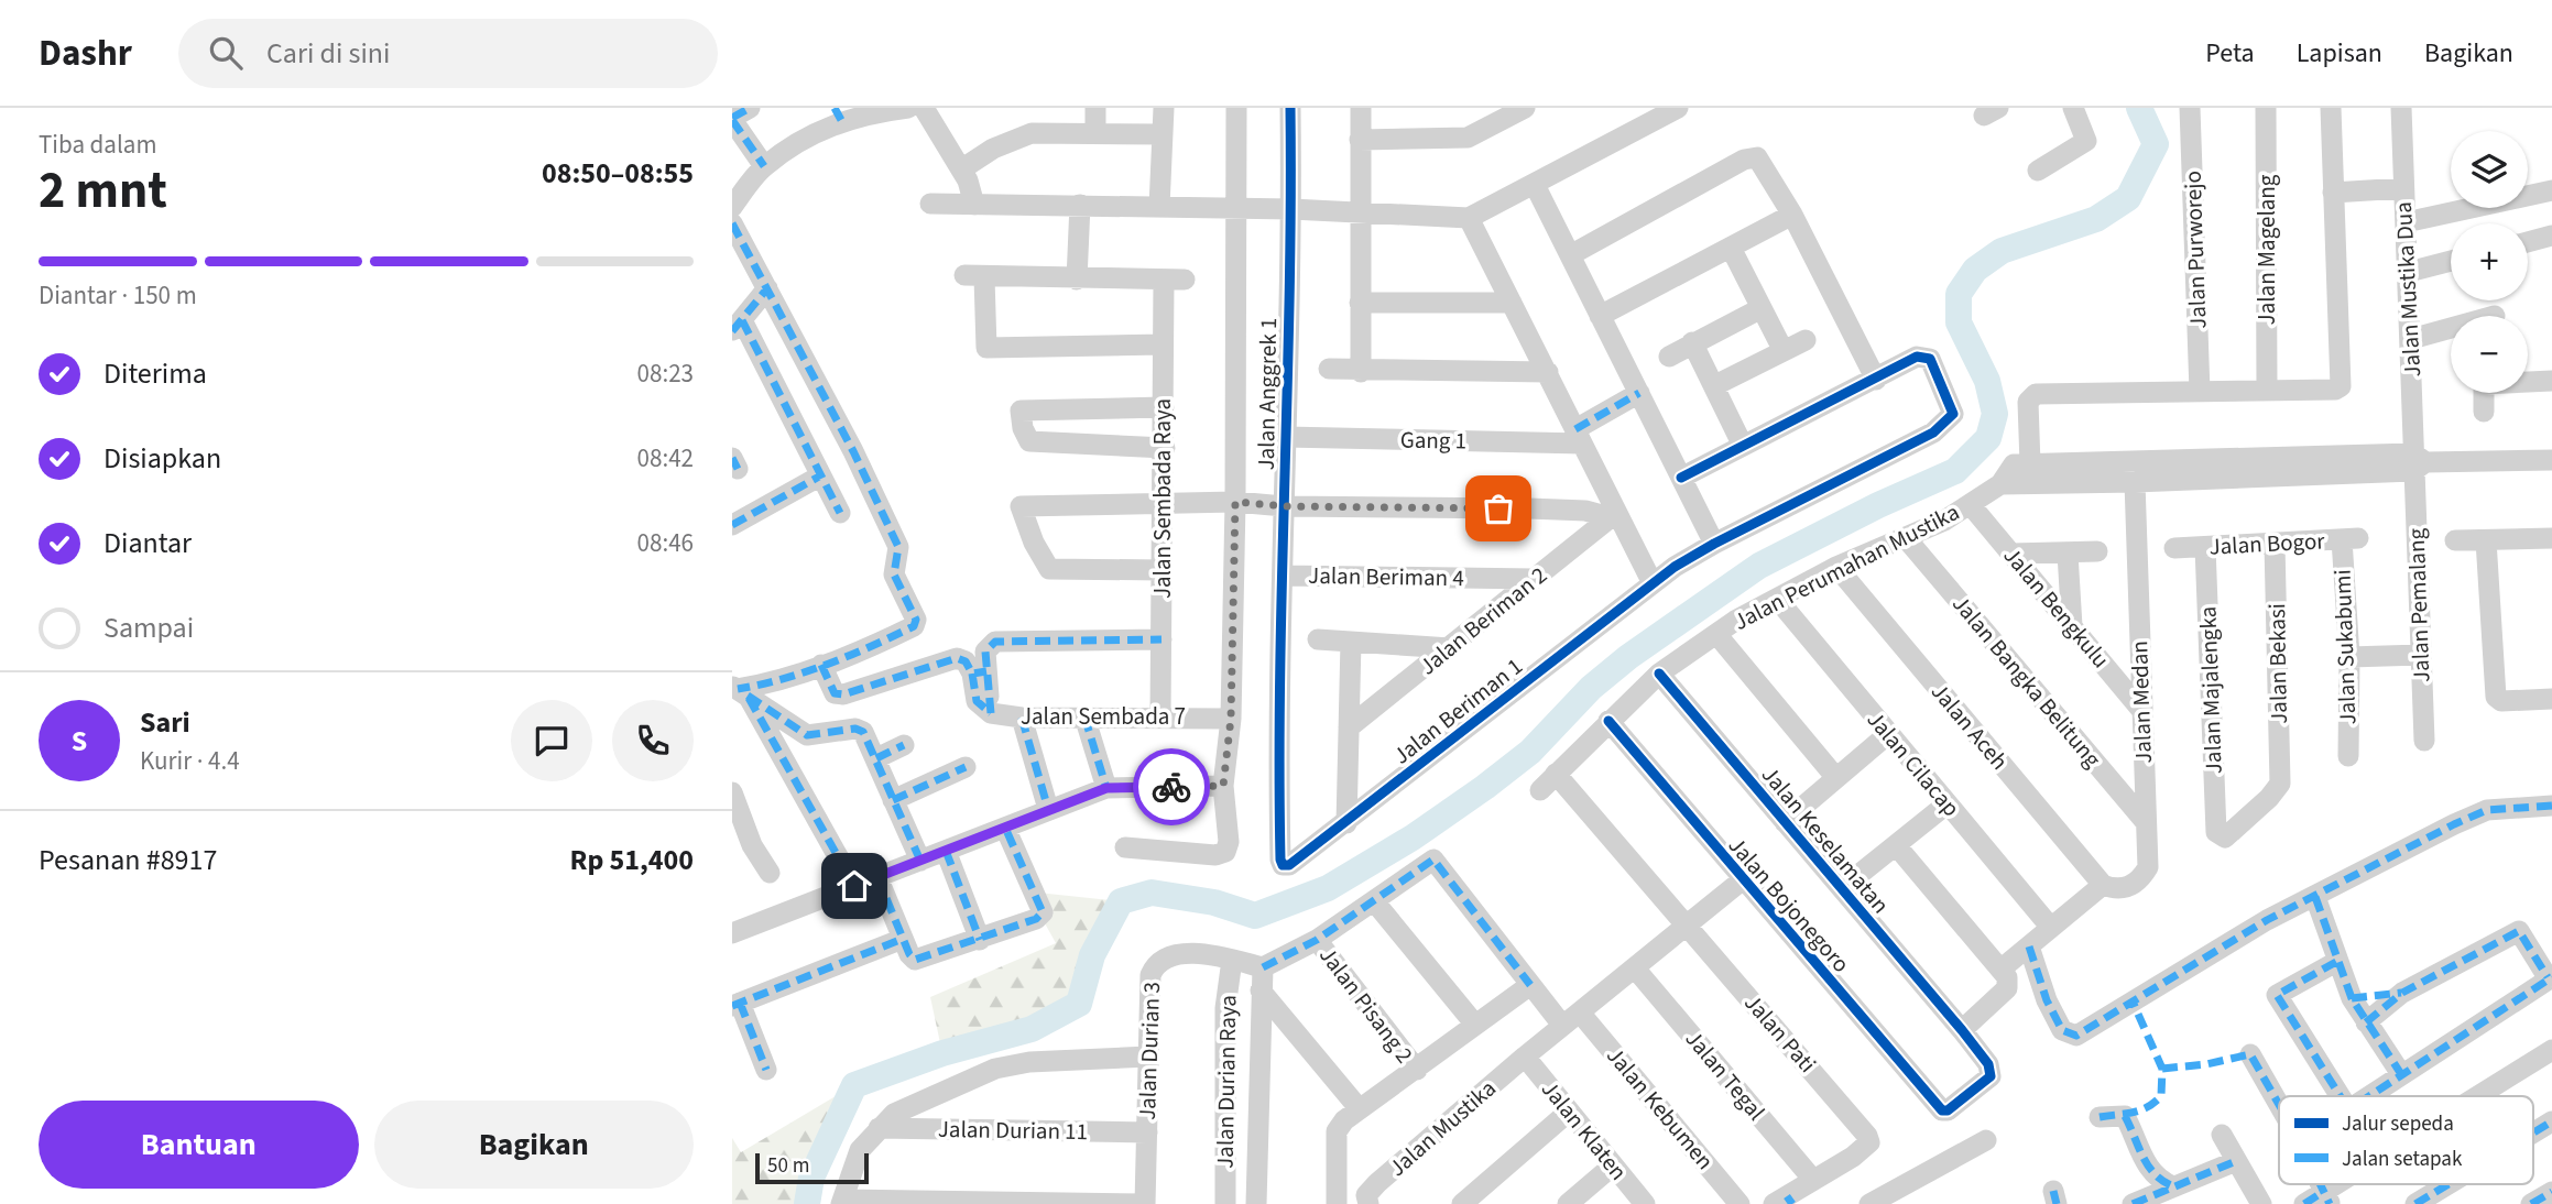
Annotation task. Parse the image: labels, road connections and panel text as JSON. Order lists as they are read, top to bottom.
{
  "streets": {
    "street": [
      "Jalan Purworejo",
      "Jalan Magelang",
      "Jalan Mustika Dua",
      "Jalan Anggrek 1",
      "Gang 1",
      "Jalan Sembada Raya",
      "Jalan Bogor",
      "Jalan Perumahan Mustika",
      "Jalan Beriman 4",
      "Jalan Pemalang",
      "Jalan Bengkulu",
      "Jalan Beriman 2",
      "Jalan Sukabumi",
      "Jalan Bekasi",
      "Jalan Bangka Belitung",
      "Jalan Majalengka",
      "Jalan Medan",
      "Jalan Beriman 1",
      "Jalan Sembada 7",
      "Jalan Aceh",
      "Jalan Cilacap",
      "Jalan Keselamatan",
      "Jalan Bojonegoro",
      "Jalan Pisang 2",
      "Jalan Pati",
      "Jalan Durian 3",
      "Jalan Tegal",
      "Jalan Durian Raya",
      "Jalan Kebumen",
      "Jalan Mustika",
      "Jalan Durian 11",
      "Jalan Klaten"
    ]
  },
  "crossings": [
    ["Jalan Mustika Dua", "Jalan Pemalang"],
    ["Jalan Anggrek 1", "Gang 1"],
    ["Jalan Anggrek 1", "Jalan Beriman 4"],
    ["Jalan Anggrek 1", "Jalan Beriman 1"],
    ["Jalan Sembada Raya", "Jalan Sembada 7"],
    ["Jalan Bogor", "Jalan Sukabumi"],
    ["Jalan Bogor", "Jalan Bekasi"],
    ["Jalan Bogor", "Jalan Majalengka"],
    ["Jalan Perumahan Mustika", "Jalan Bengkulu"],
    ["Jalan Perumahan Mustika", "Jalan Bangka Belitung"],
    ["Jalan Perumahan Mustika", "Jalan Aceh"],
    ["Jalan Perumahan Mustika", "Jalan Cilacap"],
    ["Jalan Perumahan Mustika", "Jalan Keselamatan"],
    ["Jalan Perumahan Mustika", "Jalan Bojonegoro"],
    ["Jalan Beriman 4", "Jalan Beriman 2"],
    ["Jalan Bengkulu", "Jalan Medan"],
    ["Jalan Bekasi", "Jalan Majalengka"],
    ["Jalan Bangka Belitung", "Jalan Medan"],
    ["Jalan Medan", "Jalan Aceh"],
    ["Jalan Keselamatan", "Jalan Bojonegoro"],
    ["Jalan Bojonegoro", "Jalan Mustika"],
    ["Jalan Pati", "Jalan Tegal"],
    ["Jalan Pati", "Jalan Mustika"],
    ["Jalan Durian 3", "Jalan Durian Raya"],
    ["Jalan Durian 3", "Jalan Durian 11"],
    ["Jalan Tegal", "Jalan Mustika"],
    ["Jalan Kebumen", "Jalan Mustika"],
    ["Jalan Mustika", "Jalan Klaten"]
  ],
  "legend": ["Jalur sepeda", "Jalan setapak"],
  "scale_bar": "50 m",
  "page": {
    "header": "Dashr",
    "search": "Cari di sini",
    "nav": ["Peta", "Lapisan", "Bagikan"],
    "heading": ["2 mnt", "Tiba dalam", "08:50–08:55"],
    "panel": [
      "Sari",
      "Kurir · 4.4",
      "Pesanan #8917",
      "Rp 51,400"
    ],
    "map_buttons": ["+", "−"],
    "bar": "Diantar · 150 m",
    "list": [
      ["Diterima", "08:23"],
      ["Disiapkan", "08:42"],
      ["Diantar", "08:46"],
      "Sampai"
    ],
    "round": "S",
    "buttons": ["Bantuan", "Bagikan"],
    "scale": "50 m"
  }
}
